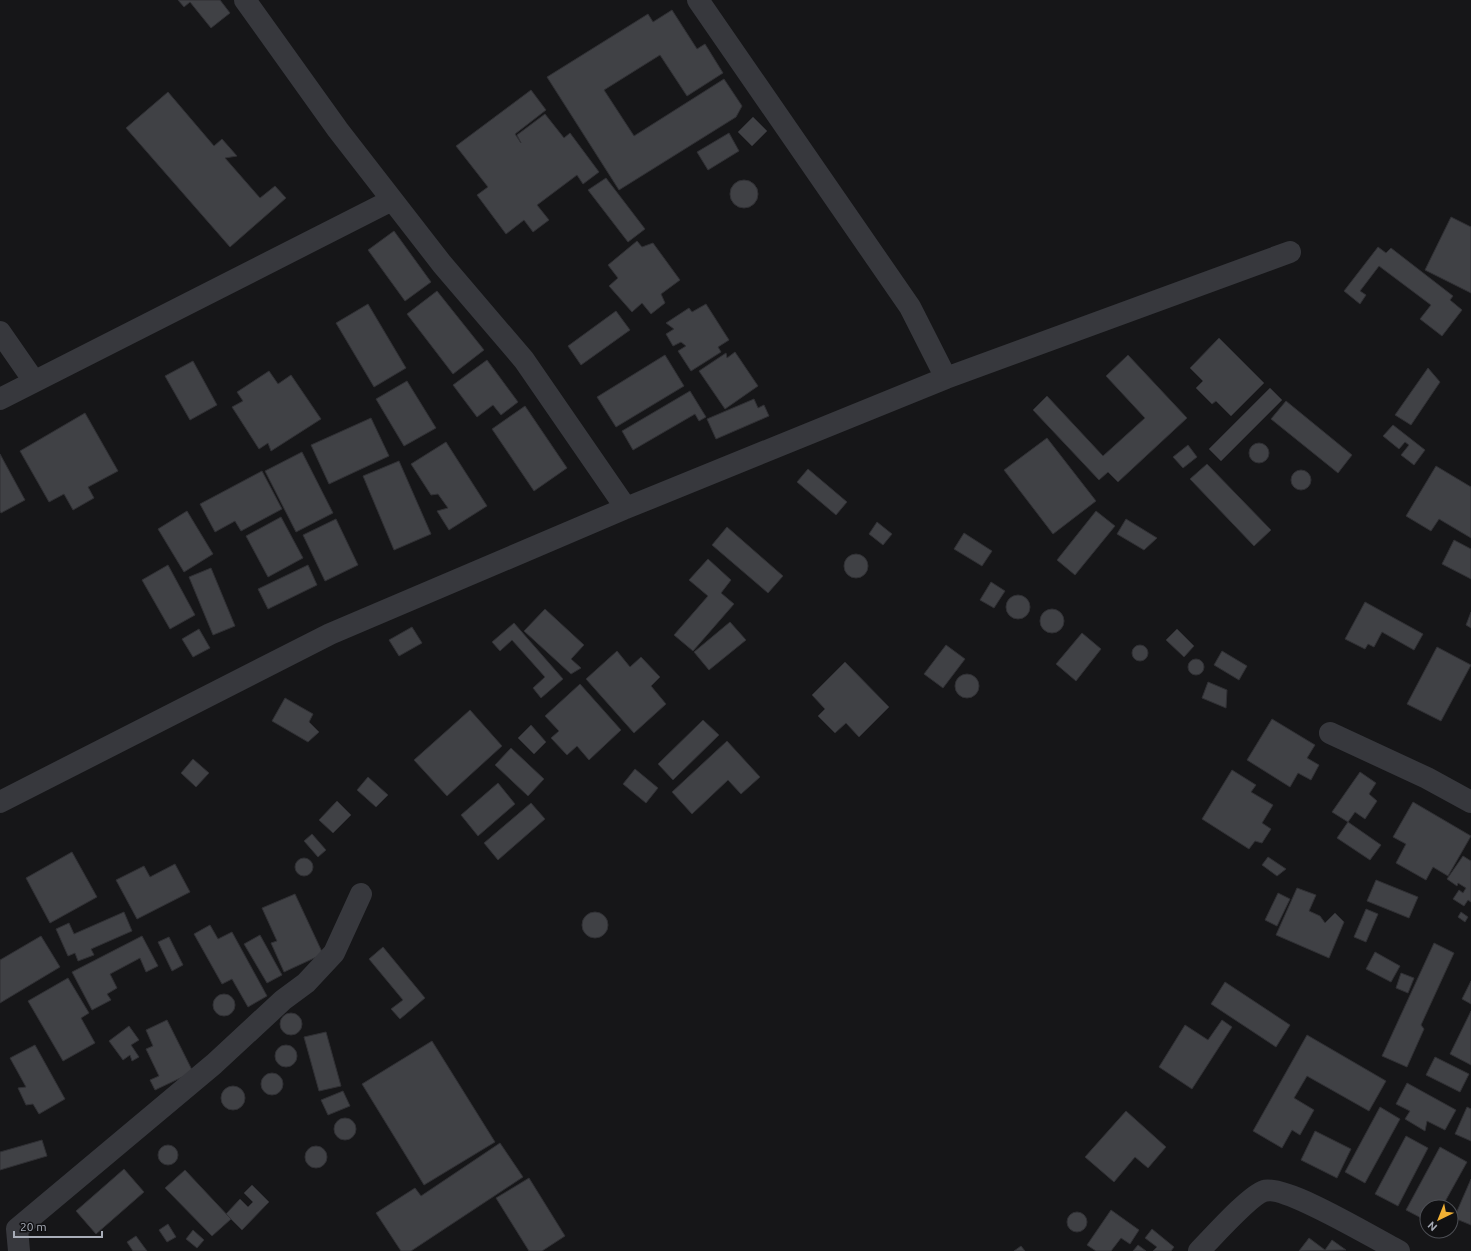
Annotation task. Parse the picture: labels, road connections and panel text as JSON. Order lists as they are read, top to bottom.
{
  "scale_bar": "20 m",
  "north": "bottom left"
}
